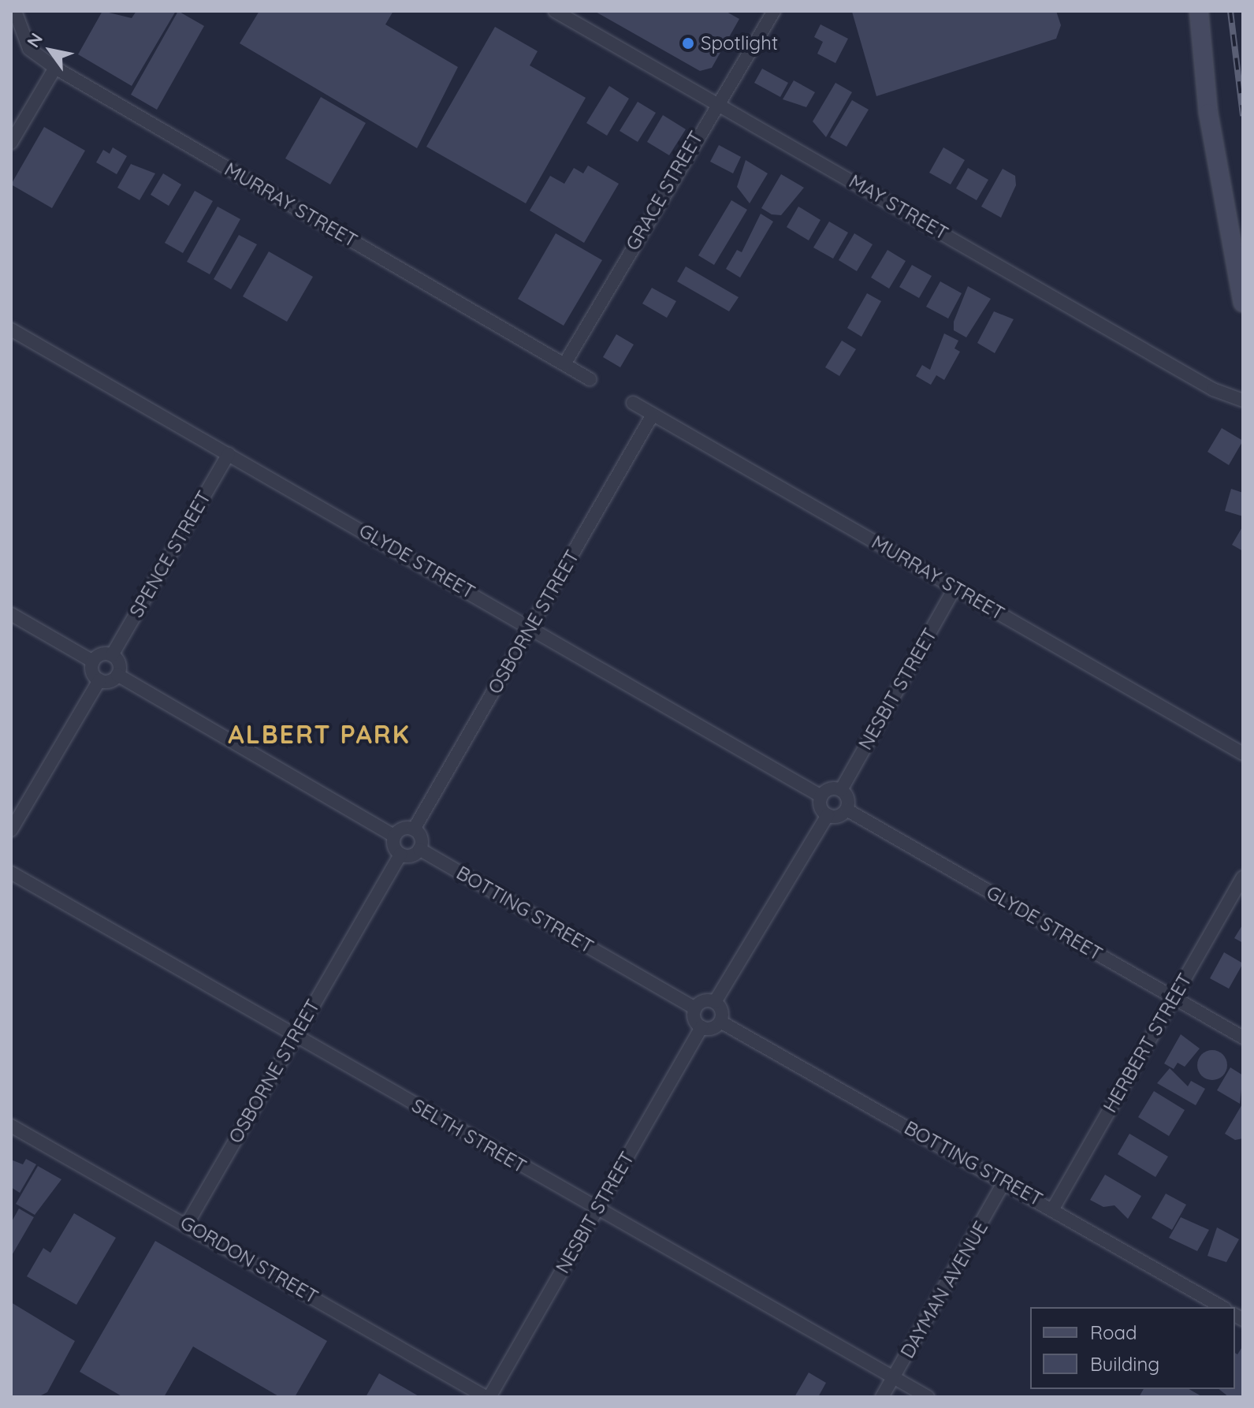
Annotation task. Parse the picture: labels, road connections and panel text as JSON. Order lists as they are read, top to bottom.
{
  "streets": {
    "street": [
      "GRACE STREET",
      "MURRAY STREET",
      "MAY STREET",
      "SPENCE STREET",
      "GLYDE STREET",
      "OSBORNE STREET",
      "NESBIT STREET",
      "BOTTING STREET",
      "HERBERT STREET",
      "SELTH STREET",
      "GORDON STREET",
      "DAYMAN AVENUE"
    ]
  },
  "crossings": [
    ["GRACE STREET", "MURRAY STREET"],
    ["GRACE STREET", "MAY STREET"],
    ["MURRAY STREET", "OSBORNE STREET"],
    ["MURRAY STREET", "NESBIT STREET"],
    ["SPENCE STREET", "GLYDE STREET"],
    ["GLYDE STREET", "OSBORNE STREET"],
    ["GLYDE STREET", "HERBERT STREET"],
    ["OSBORNE STREET", "SELTH STREET"],
    ["OSBORNE STREET", "GORDON STREET"],
    ["NESBIT STREET", "SELTH STREET"],
    ["NESBIT STREET", "GORDON STREET"],
    ["BOTTING STREET", "HERBERT STREET"],
    ["BOTTING STREET", "DAYMAN AVENUE"],
    ["SELTH STREET", "DAYMAN AVENUE"]
  ],
  "districts": ["ALBERT PARK"],
  "places": ["Spotlight"],
  "legend": ["Road", "Building"],
  "north": "top left"
}
